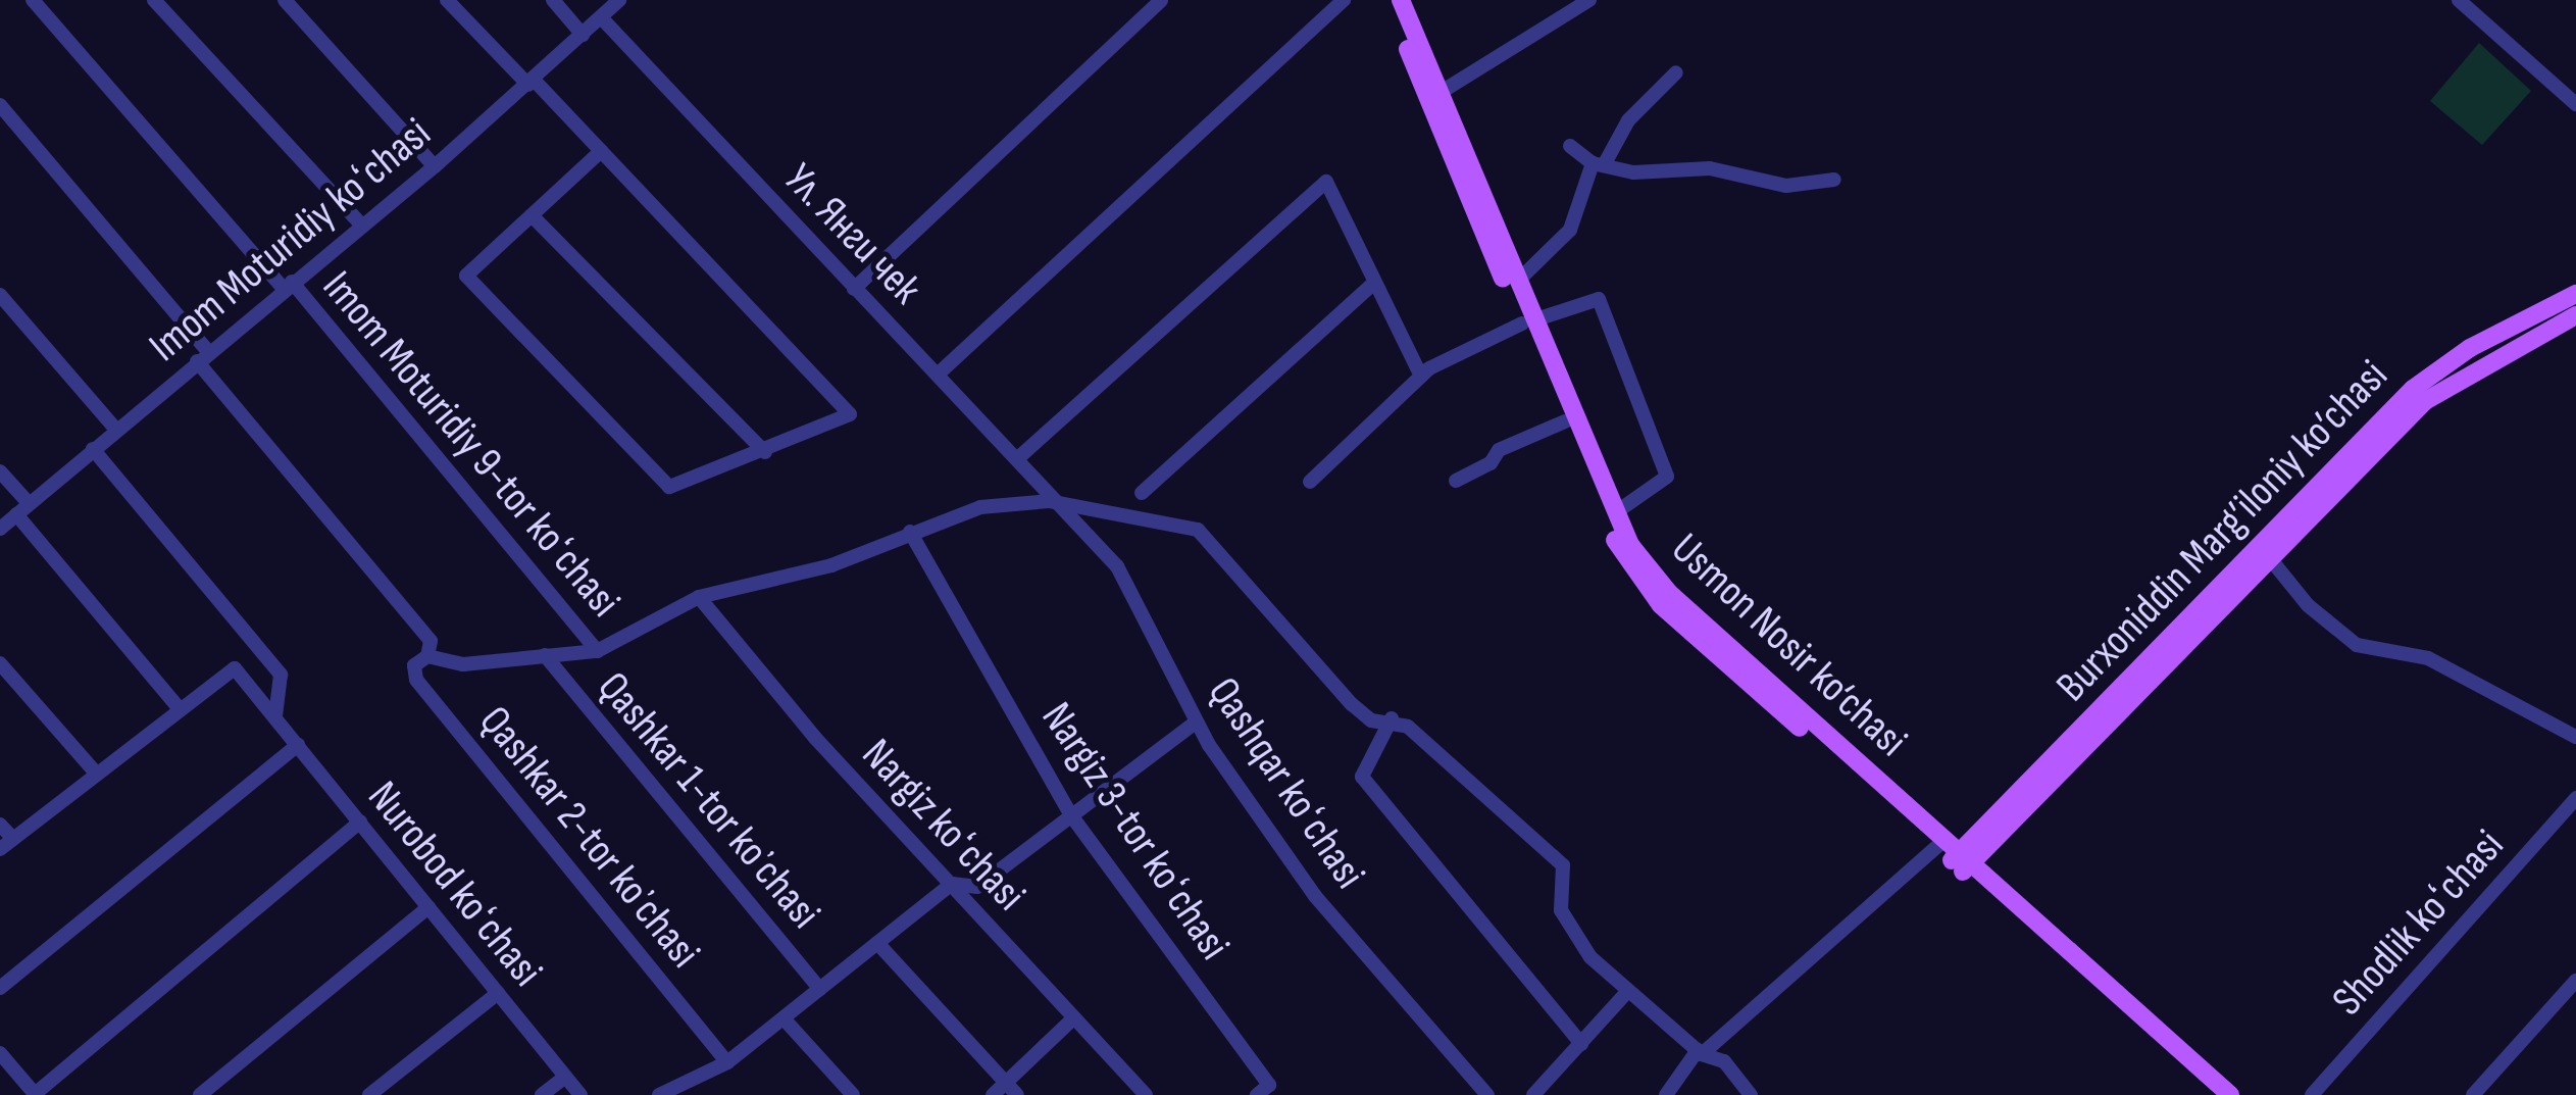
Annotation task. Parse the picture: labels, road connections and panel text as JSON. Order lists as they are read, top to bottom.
{
  "streets": {
    "main road": ["Burxoniddin Marg’iloniy ko’chasi", "Usmon Nosir ko‘chasi"],
    "street": [
      "Ул. Янги чек",
      "Imom Moturidiy koʻchasi",
      "Imom Moturidiy 9-tor koʻchasi",
      "Qashqar koʻchasi",
      "Qashkar 1-tor koʼchasi",
      "Nargiz koʻchasi",
      "Nargiz 3-tor koʻchasi",
      "Qashkar 2-tor koʼchasi",
      "Nurobod koʻchasi",
      "Shodlik koʻchasi"
    ]
  },
  "crossings": [
    ["Ул. Янги чек", "Imom Moturidiy koʻchasi"],
    ["Ул. Янги чек", "Imom Moturidiy 9-tor koʻchasi"],
    ["Ул. Янги чек", "Qashqar koʻchasi"],
    ["Imom Moturidiy koʻchasi", "Imom Moturidiy 9-tor koʻchasi"],
    ["Imom Moturidiy 9-tor koʻchasi", "Qashqar koʻchasi"],
    ["Imom Moturidiy 9-tor koʻchasi", "Qashkar 1-tor koʼchasi"],
    ["Imom Moturidiy 9-tor koʻchasi", "Nargiz koʻchasi"],
    ["Imom Moturidiy 9-tor koʻchasi", "Nargiz 3-tor koʻchasi"],
    ["Imom Moturidiy 9-tor koʻchasi", "Qashkar 2-tor koʼchasi"],
    ["Burxoniddin Marg’iloniy ko’chasi", "Usmon Nosir ko‘chasi"]
  ]
}
